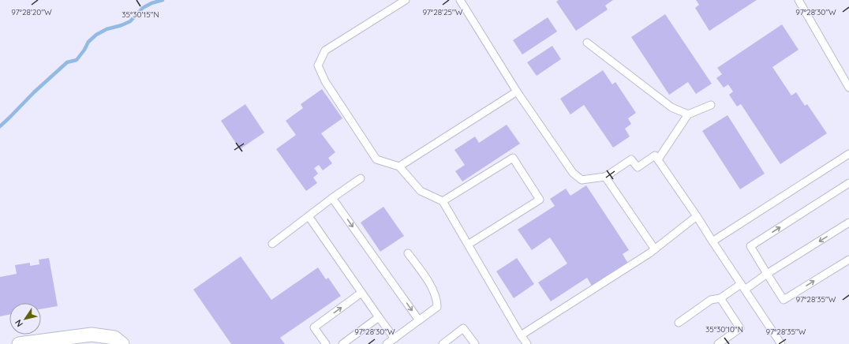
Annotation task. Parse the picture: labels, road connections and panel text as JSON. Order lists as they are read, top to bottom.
{
  "north": "bottom left",
  "coordinates": [
    "97°28'30\"W",
    "97°28'20\"W",
    "97°28'25\"W",
    "35°30'15\"N",
    "97°28'35\"W",
    "35°30'10\"N"
  ]
}
